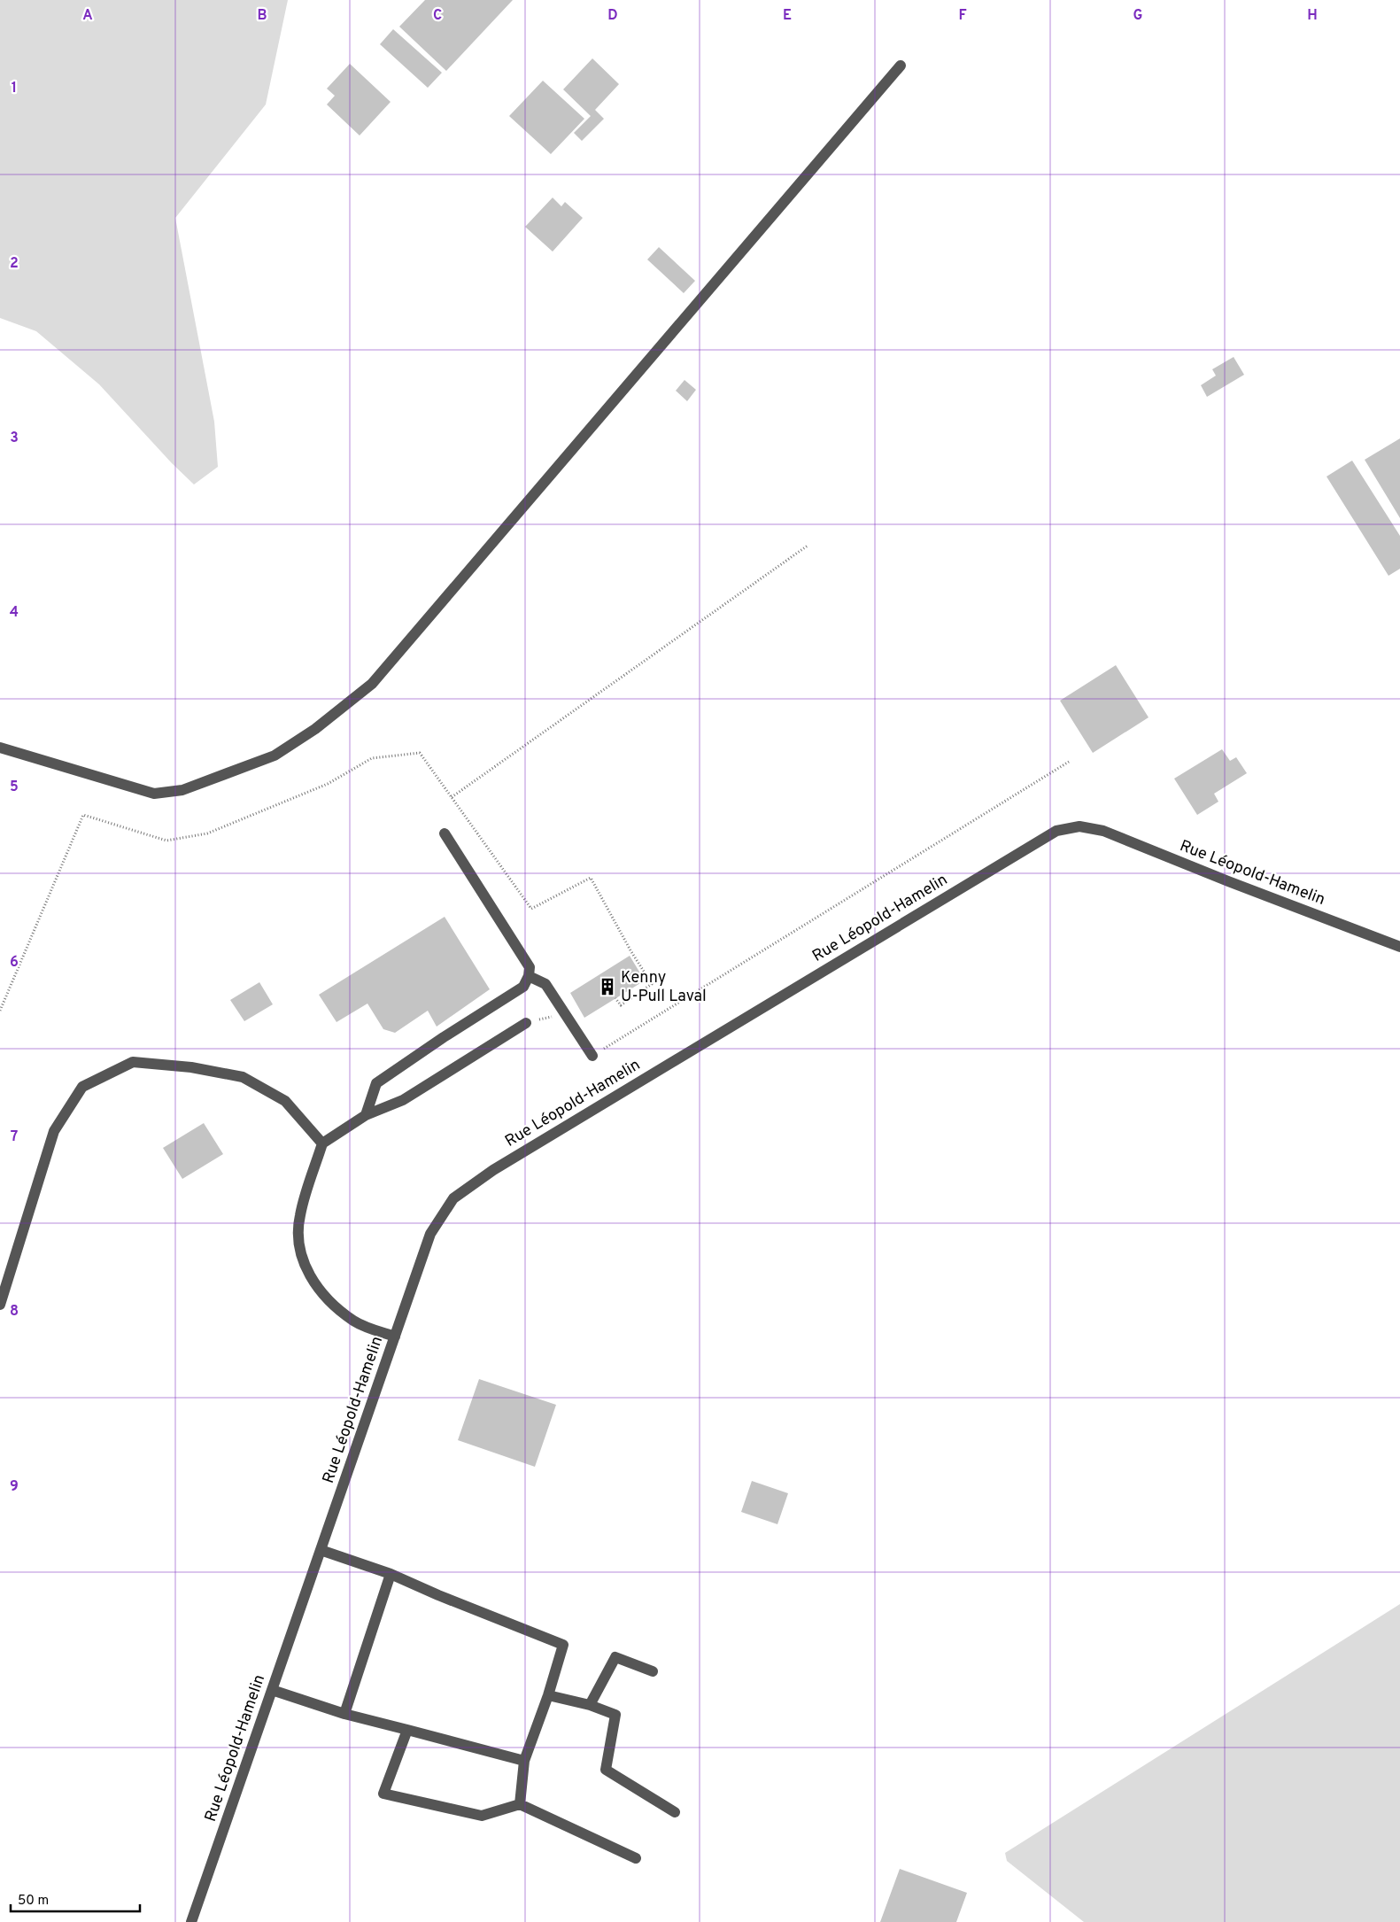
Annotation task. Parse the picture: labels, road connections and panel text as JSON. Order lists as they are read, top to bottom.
{
  "streets": {
    "street": ["Rue Léopold-Hamelin"]
  },
  "places": {
    "building": ["Kenny U-Pull Laval"]
  },
  "scale_bar": "50 m",
  "grid": {
    "columns": [
      "A",
      "B",
      "C",
      "D",
      "E",
      "F",
      "G",
      "H"
    ],
    "rows": [
      "1",
      "2",
      "3",
      "4",
      "5",
      "6",
      "7",
      "8",
      "9"
    ]
  }
}
